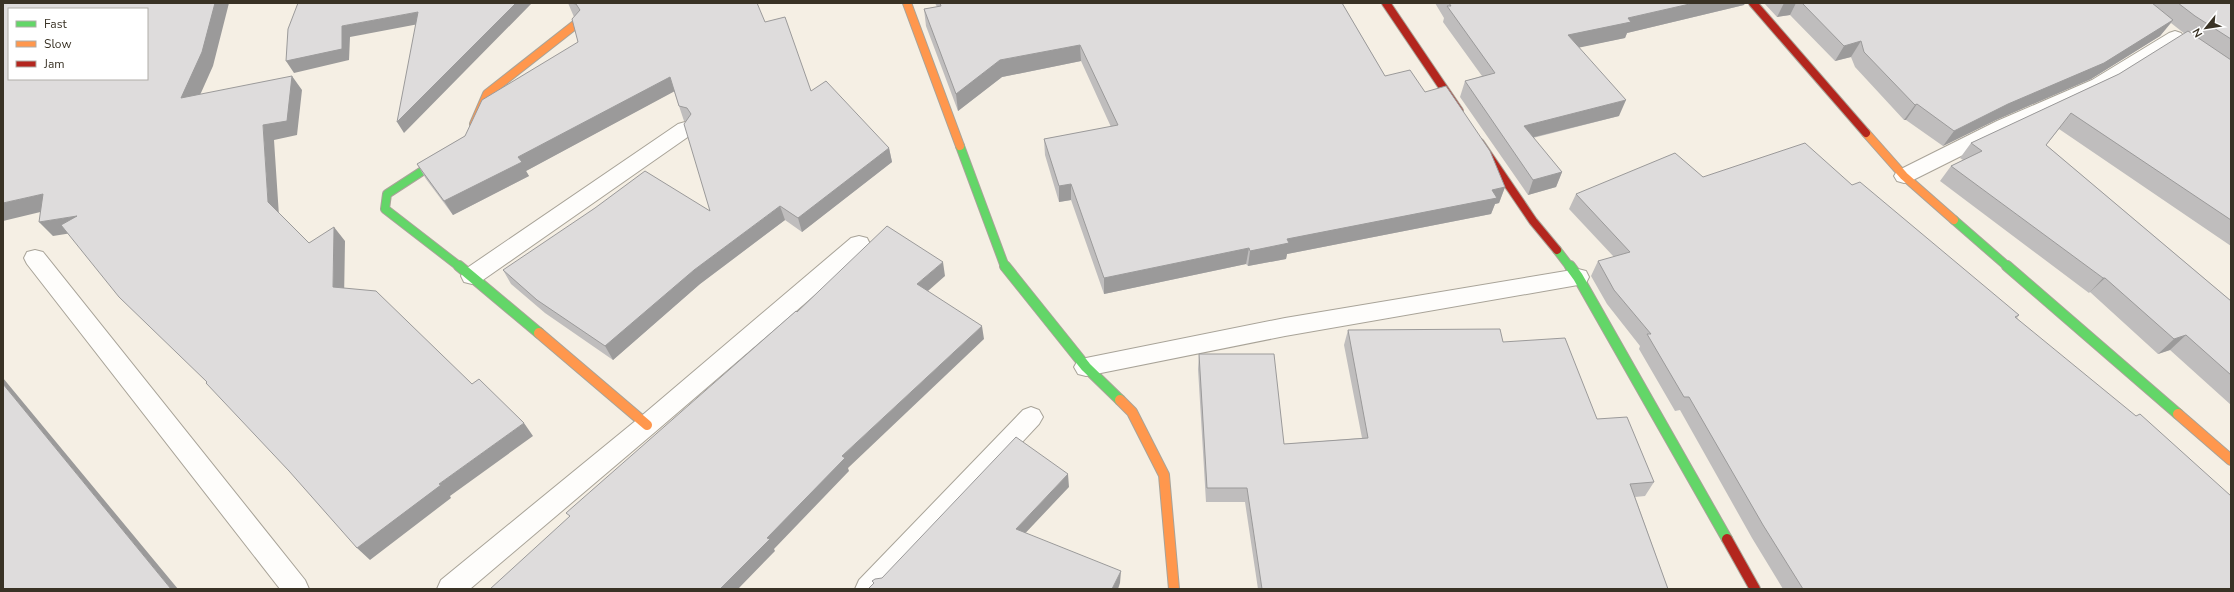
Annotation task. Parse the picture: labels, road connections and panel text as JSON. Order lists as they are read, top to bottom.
{
  "legend": ["Fast", "Slow", "Jam"],
  "north": "bottom left"
}
